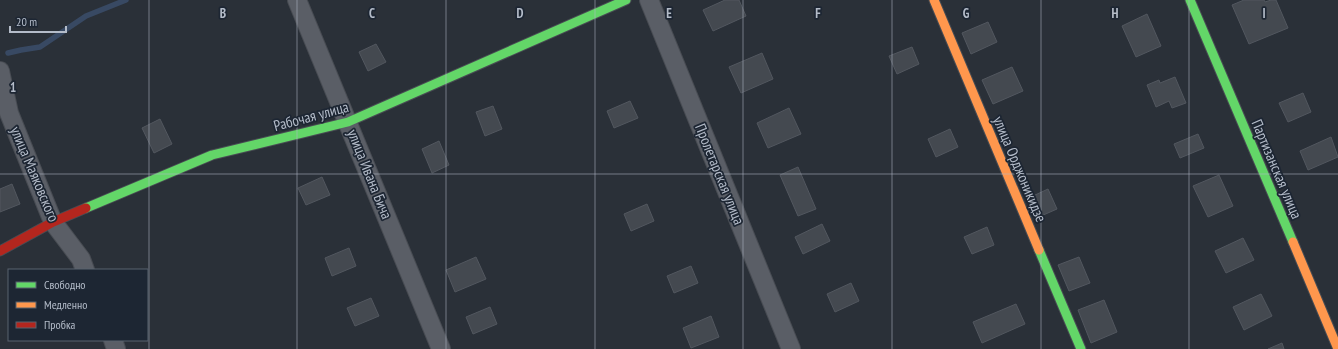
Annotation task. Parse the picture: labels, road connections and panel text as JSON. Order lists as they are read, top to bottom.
{
  "streets": {
    "street": [
      "Рабочая улица",
      "улица Орджоникидзе",
      "Партизанская улица",
      "улица Маяковского",
      "улица Ивана Бича",
      "Пролетарская улица"
    ]
  },
  "crossings": [
    ["Рабочая улица", "улица Маяковского"],
    ["Рабочая улица", "улица Ивана Бича"]
  ],
  "legend": ["Свободно", "Медленно", "Пробка"],
  "scale_bar": "20 m",
  "grid": {
    "columns": [
      "B",
      "C",
      "D",
      "E",
      "F",
      "G",
      "H",
      "I"
    ],
    "rows": ["1"]
  }
}
